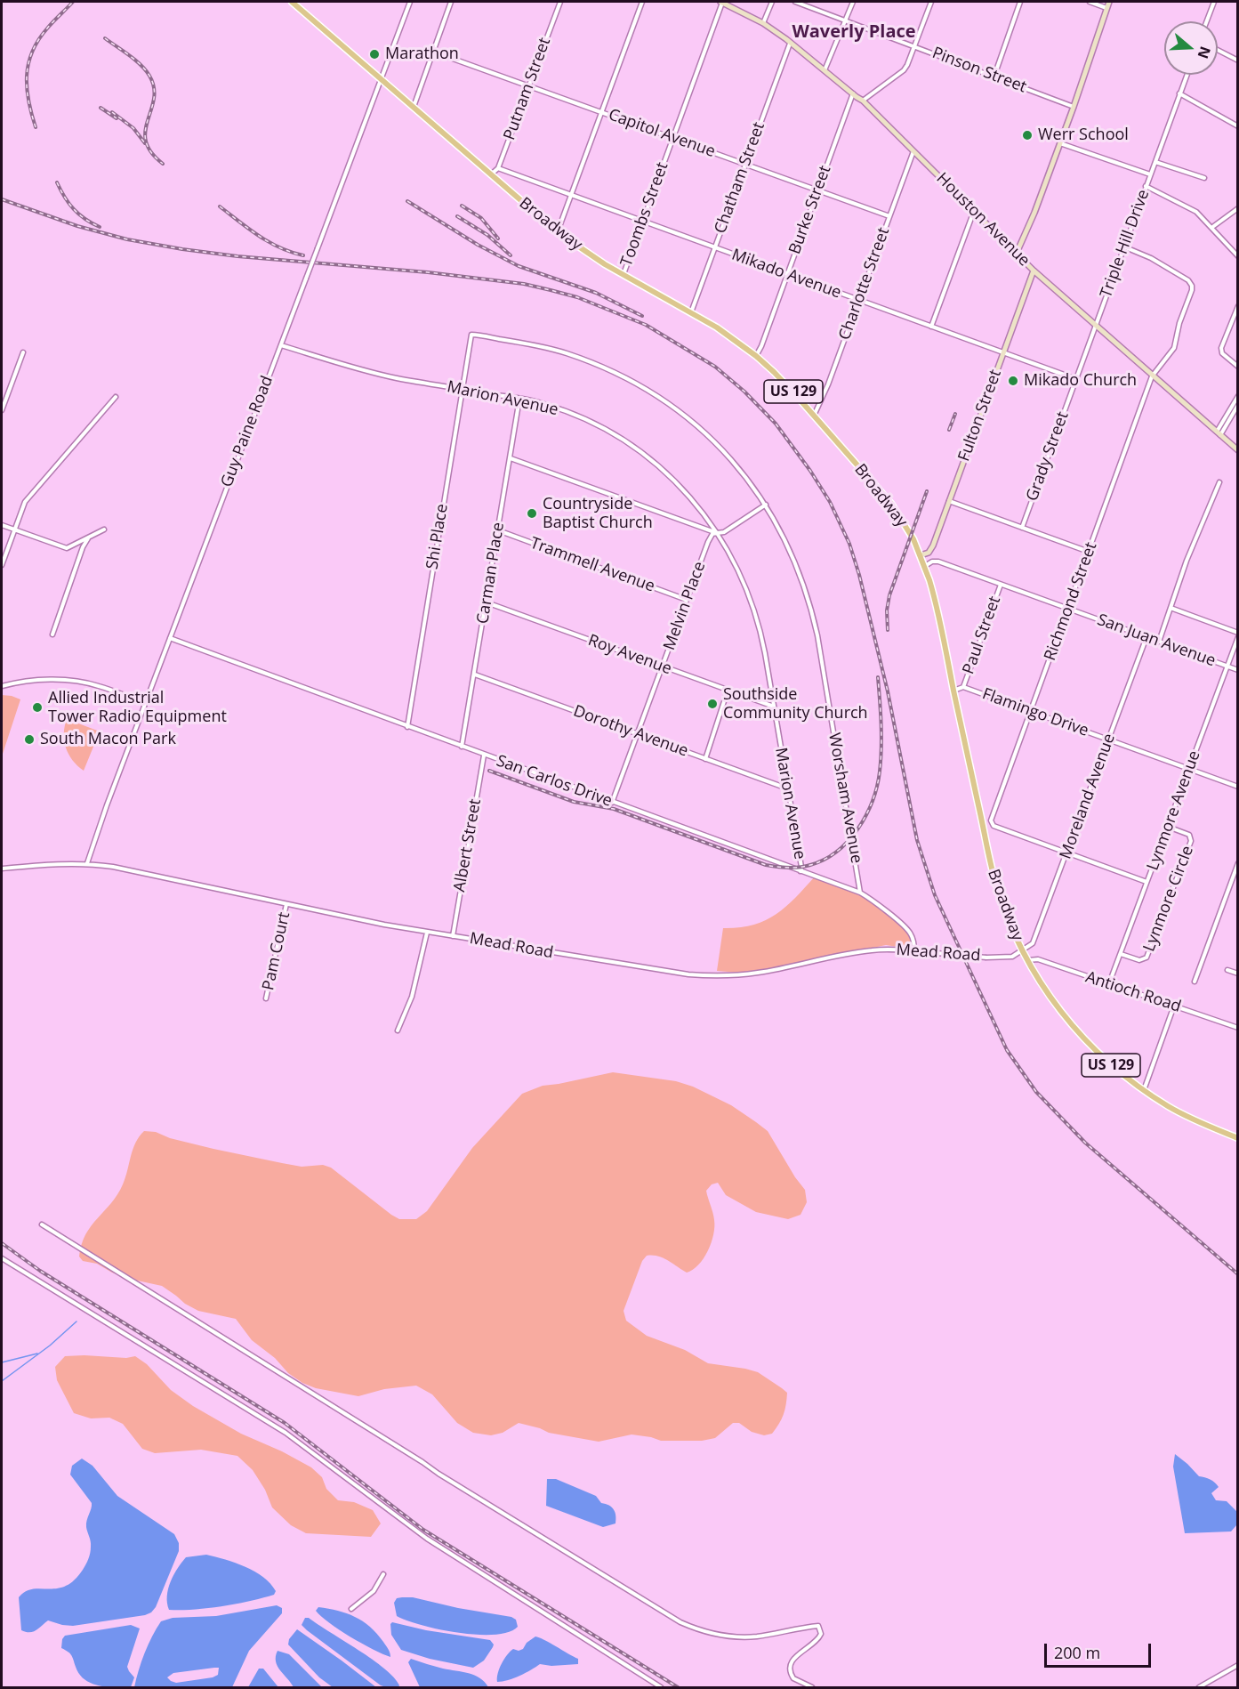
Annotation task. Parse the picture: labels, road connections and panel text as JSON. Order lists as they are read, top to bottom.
{
  "streets": {
    "main road": ["Broadway", "US 129"],
    "street": [
      "Pinson Street",
      "Putnam Street",
      "Capitol Avenue",
      "Chatham Street",
      "Burke Street",
      "Toombs Street",
      "Houston Avenue",
      "Triple Hill Drive",
      "Mikado Avenue",
      "Charlotte Street",
      "Marion Avenue",
      "Fulton Street",
      "Guy Paine Road",
      "Grady Street",
      "Shi Place",
      "Trammell Avenue",
      "Carman Place",
      "Richmond Street",
      "Melvin Place",
      "Paul Street",
      "San Juan Avenue",
      "Roy Avenue",
      "Flamingo Drive",
      "Dorothy Avenue",
      "San Carlos Drive",
      "Moreland Avenue",
      "Worsham Avenue",
      "Lynmore Avenue",
      "Albert Street",
      "Lynmore Circle",
      "Mead Road",
      "Pam Court",
      "Antioch Road"
    ]
  },
  "crossings": [
    ["Putnam Street", "Capitol Avenue"],
    ["Putnam Street", "Broadway"],
    ["Putnam Street", "Mikado Avenue"],
    ["Capitol Avenue", "Chatham Street"],
    ["Capitol Avenue", "Burke Street"],
    ["Capitol Avenue", "Toombs Street"],
    ["Capitol Avenue", "Charlotte Street"],
    ["Chatham Street", "Houston Avenue"],
    ["Chatham Street", "Broadway"],
    ["Chatham Street", "Mikado Avenue"],
    ["Burke Street", "Houston Avenue"],
    ["Burke Street", "Broadway"],
    ["Burke Street", "Mikado Avenue"],
    ["Toombs Street", "Houston Avenue"],
    ["Toombs Street", "Broadway"],
    ["Toombs Street", "Mikado Avenue"],
    ["Houston Avenue", "Triple Hill Drive"],
    ["Houston Avenue", "Charlotte Street"],
    ["Houston Avenue", "Fulton Street"],
    ["Houston Avenue", "Grady Street"],
    ["Houston Avenue", "Richmond Street"],
    ["Broadway", "Charlotte Street"],
    ["Broadway", "Fulton Street"],
    ["Broadway", "Guy Paine Road"],
    ["Broadway", "San Juan Avenue"],
    ["Broadway", "Flamingo Drive"],
    ["Broadway", "Moreland Avenue"],
    ["Broadway", "Mead Road"],
    ["Broadway", "Antioch Road"],
    ["Triple Hill Drive", "Grady Street"],
    ["Triple Hill Drive", "Richmond Street"],
    ["Mikado Avenue", "Charlotte Street"],
    ["Mikado Avenue", "Fulton Street"],
    ["Mikado Avenue", "Grady Street"],
    ["Marion Avenue", "Guy Paine Road"],
    ["Marion Avenue", "Shi Place"],
    ["Marion Avenue", "Carman Place"],
    ["Marion Avenue", "Melvin Place"],
    ["Marion Avenue", "Roy Avenue"],
    ["Marion Avenue", "Dorothy Avenue"],
    ["Marion Avenue", "San Carlos Drive"],
    ["Guy Paine Road", "San Carlos Drive"],
    ["Guy Paine Road", "Mead Road"],
    ["Shi Place", "San Carlos Drive"],
    ["Shi Place", "Worsham Avenue"],
    ["Trammell Avenue", "Carman Place"],
    ["Trammell Avenue", "Melvin Place"],
    ["Carman Place", "Roy Avenue"],
    ["Carman Place", "Dorothy Avenue"],
    ["Carman Place", "San Carlos Drive"],
    ["Richmond Street", "San Juan Avenue"],
    ["Richmond Street", "Flamingo Drive"],
    ["Melvin Place", "Roy Avenue"],
    ["Melvin Place", "Dorothy Avenue"],
    ["Melvin Place", "San Carlos Drive"],
    ["Paul Street", "San Juan Avenue"],
    ["Paul Street", "Flamingo Drive"],
    ["San Juan Avenue", "Moreland Avenue"],
    ["San Juan Avenue", "Lynmore Avenue"],
    ["Flamingo Drive", "Moreland Avenue"],
    ["Flamingo Drive", "Lynmore Avenue"],
    ["San Carlos Drive", "Worsham Avenue"],
    ["San Carlos Drive", "Albert Street"],
    ["San Carlos Drive", "Mead Road"],
    ["Moreland Avenue", "Mead Road"],
    ["Lynmore Avenue", "Lynmore Circle"],
    ["Lynmore Avenue", "Antioch Road"],
    ["Albert Street", "Mead Road"],
    ["Mead Road", "Pam Court"]
  ],
  "districts": ["Waverly Place"],
  "places": [
    "Marathon",
    "Werr School",
    "Mikado Church",
    "Countryside Baptist Church",
    "Southside Community Church",
    "Allied Industrial Tower Radio Equipment",
    "South Macon Park"
  ],
  "scale_bar": "200 m",
  "north": "right"
}
